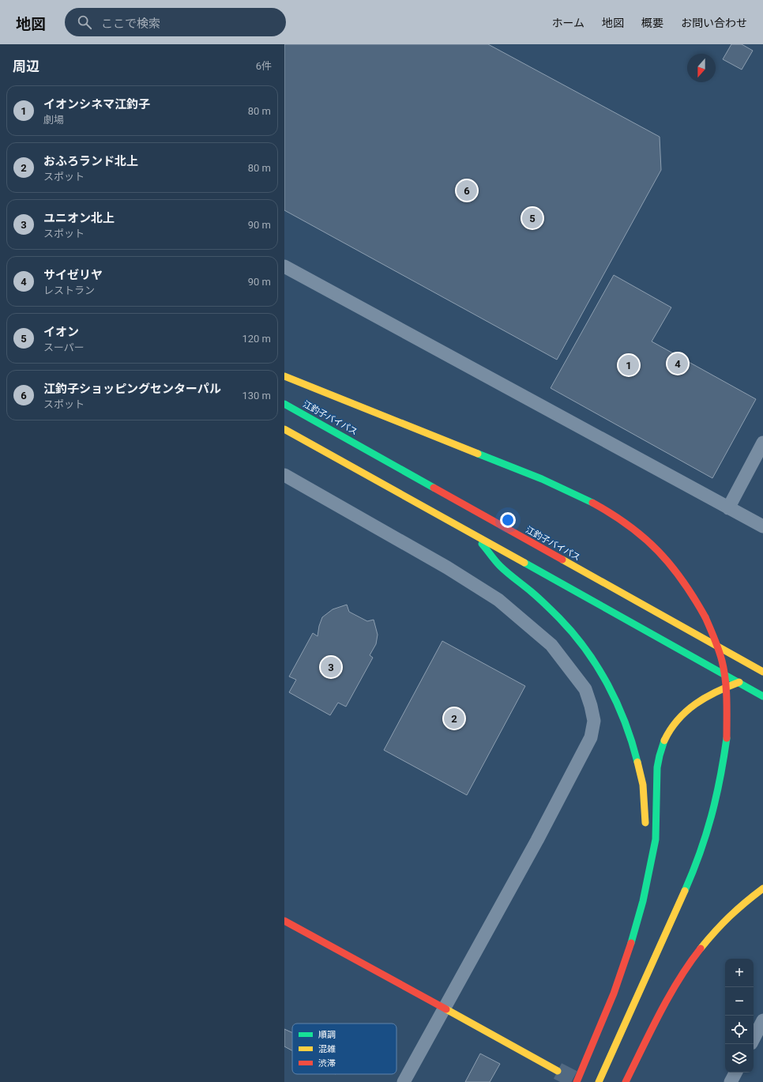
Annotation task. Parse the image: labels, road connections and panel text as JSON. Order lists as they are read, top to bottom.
{
  "streets": {
    "main road": ["江釣子バイパス"]
  },
  "legend": ["順調", "混雑", "渋滞"],
  "north": "bottom",
  "page": {
    "header": "地図",
    "search": "ここで検索",
    "nav": [
      "ホーム",
      "地図",
      "概要",
      "お問い合わせ"
    ],
    "heading": ["周辺", "6件"],
    "list": [
      {
        "mark": "1",
        "name": "イオンシネマ江釣子",
        "note": "劇場",
        "value": "80 m"
      },
      {
        "mark": "2",
        "name": "おふろランド北上",
        "note": "スポット",
        "value": "80 m"
      },
      {
        "mark": "3",
        "name": "ユニオン北上",
        "note": "スポット",
        "value": "90 m"
      },
      {
        "mark": "4",
        "name": "サイゼリヤ",
        "note": "レストラン",
        "value": "90 m"
      },
      {
        "mark": "5",
        "name": "イオン",
        "note": "スーパー",
        "value": "120 m"
      },
      {
        "mark": "6",
        "name": "江釣子ショッピングセンターパル",
        "note": "スポット",
        "value": "130 m"
      }
    ],
    "pins": [
      "6",
      "5",
      "4",
      "1",
      "3",
      "2"
    ],
    "map_buttons": ["+", "−"]
  }
}
